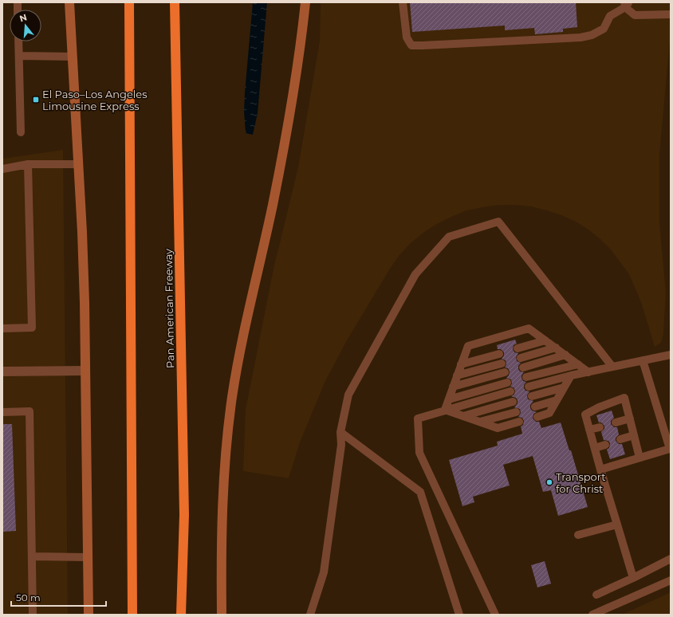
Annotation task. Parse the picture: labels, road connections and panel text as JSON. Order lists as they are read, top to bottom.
{
  "streets": {
    "highway": ["Pan American Freeway"]
  },
  "places": {
    "transit": ["El Paso–Los Angeles Limousine Express"],
    "other": ["Transport for Christ"]
  },
  "scale_bar": "50 m",
  "north": "top"
}
